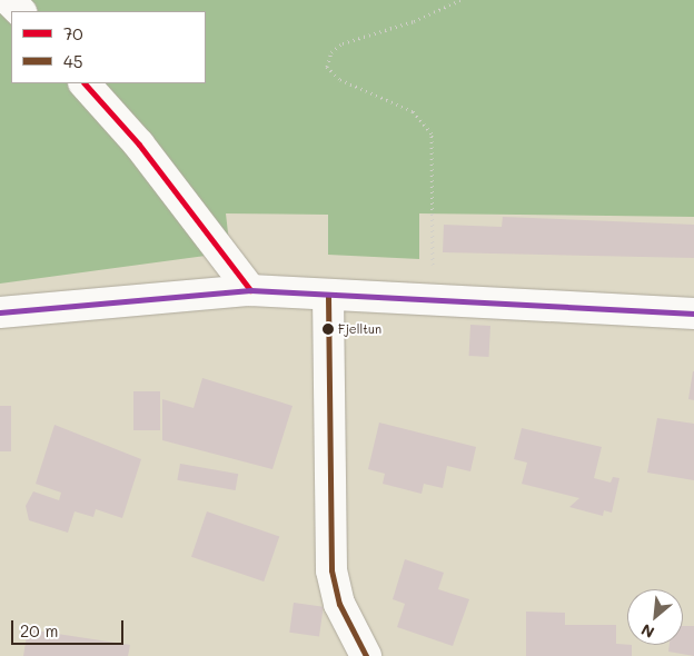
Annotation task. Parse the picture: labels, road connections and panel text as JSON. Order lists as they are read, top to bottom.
{
  "places": ["Fjelltun"],
  "lines": ["transit line 70", "transit line 45"],
  "legend": ["70", "45"],
  "scale_bar": "20 m",
  "north": "bottom left"
}
